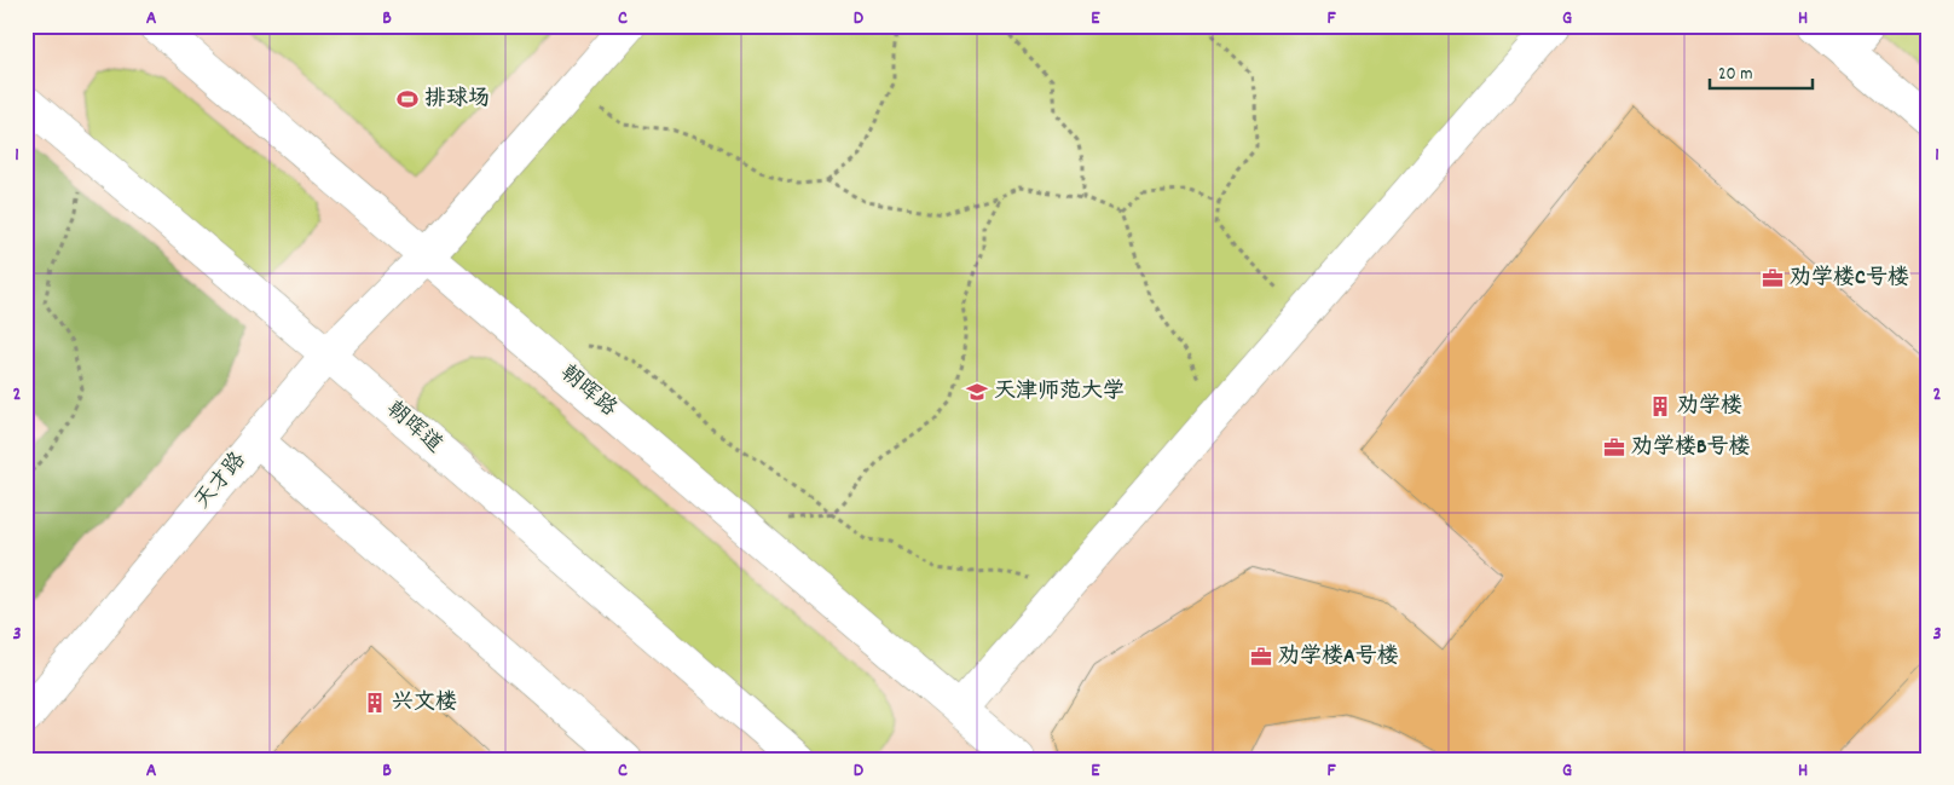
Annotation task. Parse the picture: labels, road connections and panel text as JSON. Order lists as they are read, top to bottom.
{
  "streets": {
    "street": ["朝晖路", "朝晖道", "天才路"]
  },
  "crossings": [
    ["朝晖路", "天才路"],
    ["朝晖道", "天才路"]
  ],
  "places": {
    "sports": ["排球场"],
    "office": ["劝学楼C号楼", "劝学楼B号楼", "劝学楼A号楼"],
    "school or university": ["天津师范大学"],
    "building": ["劝学楼", "兴文楼"]
  },
  "scale_bar": "20 m",
  "grid": {
    "columns": [
      "A",
      "B",
      "C",
      "D",
      "E",
      "F",
      "G",
      "H"
    ],
    "rows": ["1", "2", "3"]
  }
}
